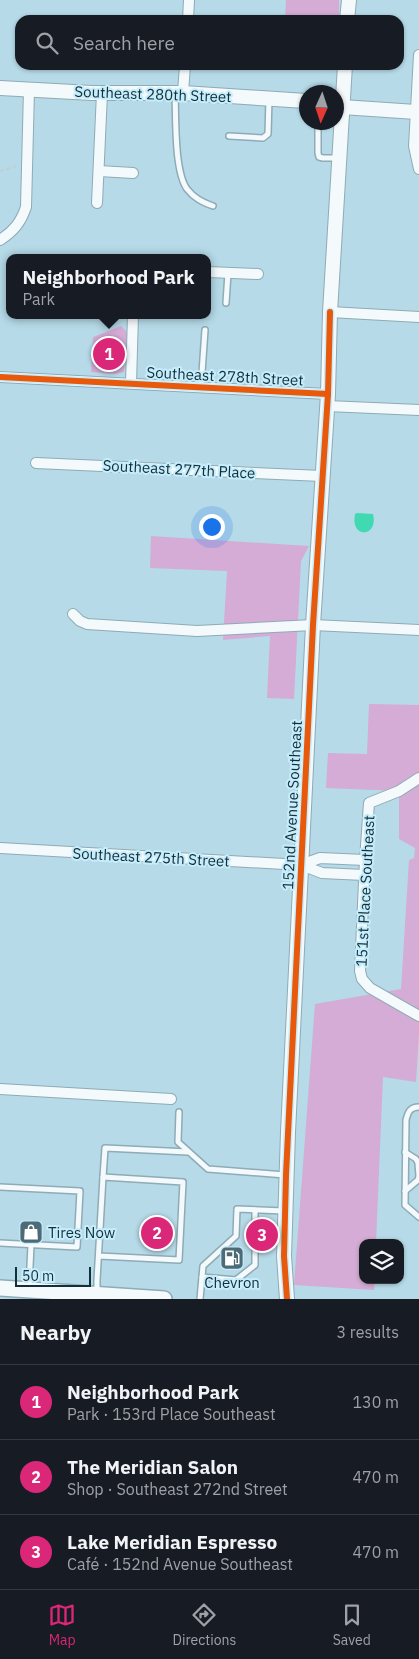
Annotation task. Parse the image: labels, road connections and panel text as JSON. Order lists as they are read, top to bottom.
{
  "streets": {
    "street": [
      "Southeast 280th Street",
      "Southeast 278th Street",
      "Southeast 277th Place",
      "152nd Avenue Southeast",
      "Southeast 275th Street",
      "151st Place Southeast"
    ]
  },
  "crossings": [
    ["Southeast 278th Street", "152nd Avenue Southeast"],
    ["Southeast 277th Place", "152nd Avenue Southeast"],
    ["152nd Avenue Southeast", "Southeast 275th Street"],
    ["Southeast 275th Street", "151st Place Southeast"]
  ],
  "places": {
    "shop": ["Tires Now"],
    "fuel station": ["Chevron"]
  },
  "scale_bar": "50 m",
  "north": "bottom",
  "page": {
    "search": "Search here",
    "popup": ["Neighborhood Park", "Park"],
    "pins": ["1", "2", "3"],
    "scale": "50 m",
    "heading": ["Nearby", "3 results"],
    "list": [
      {
        "mark": "1",
        "name": "Neighborhood Park",
        "note": "Park · 153rd Place Southeast",
        "value": "130 m"
      },
      {
        "mark": "2",
        "name": "The Meridian Salon",
        "note": "Shop · Southeast 272nd Street",
        "value": "470 m"
      },
      {
        "mark": "3",
        "name": "Lake Meridian Espresso",
        "note": "Café · 152nd Avenue Southeast",
        "value": "470 m"
      }
    ],
    "nav": ["Map", "Directions", "Saved"]
  }
}
